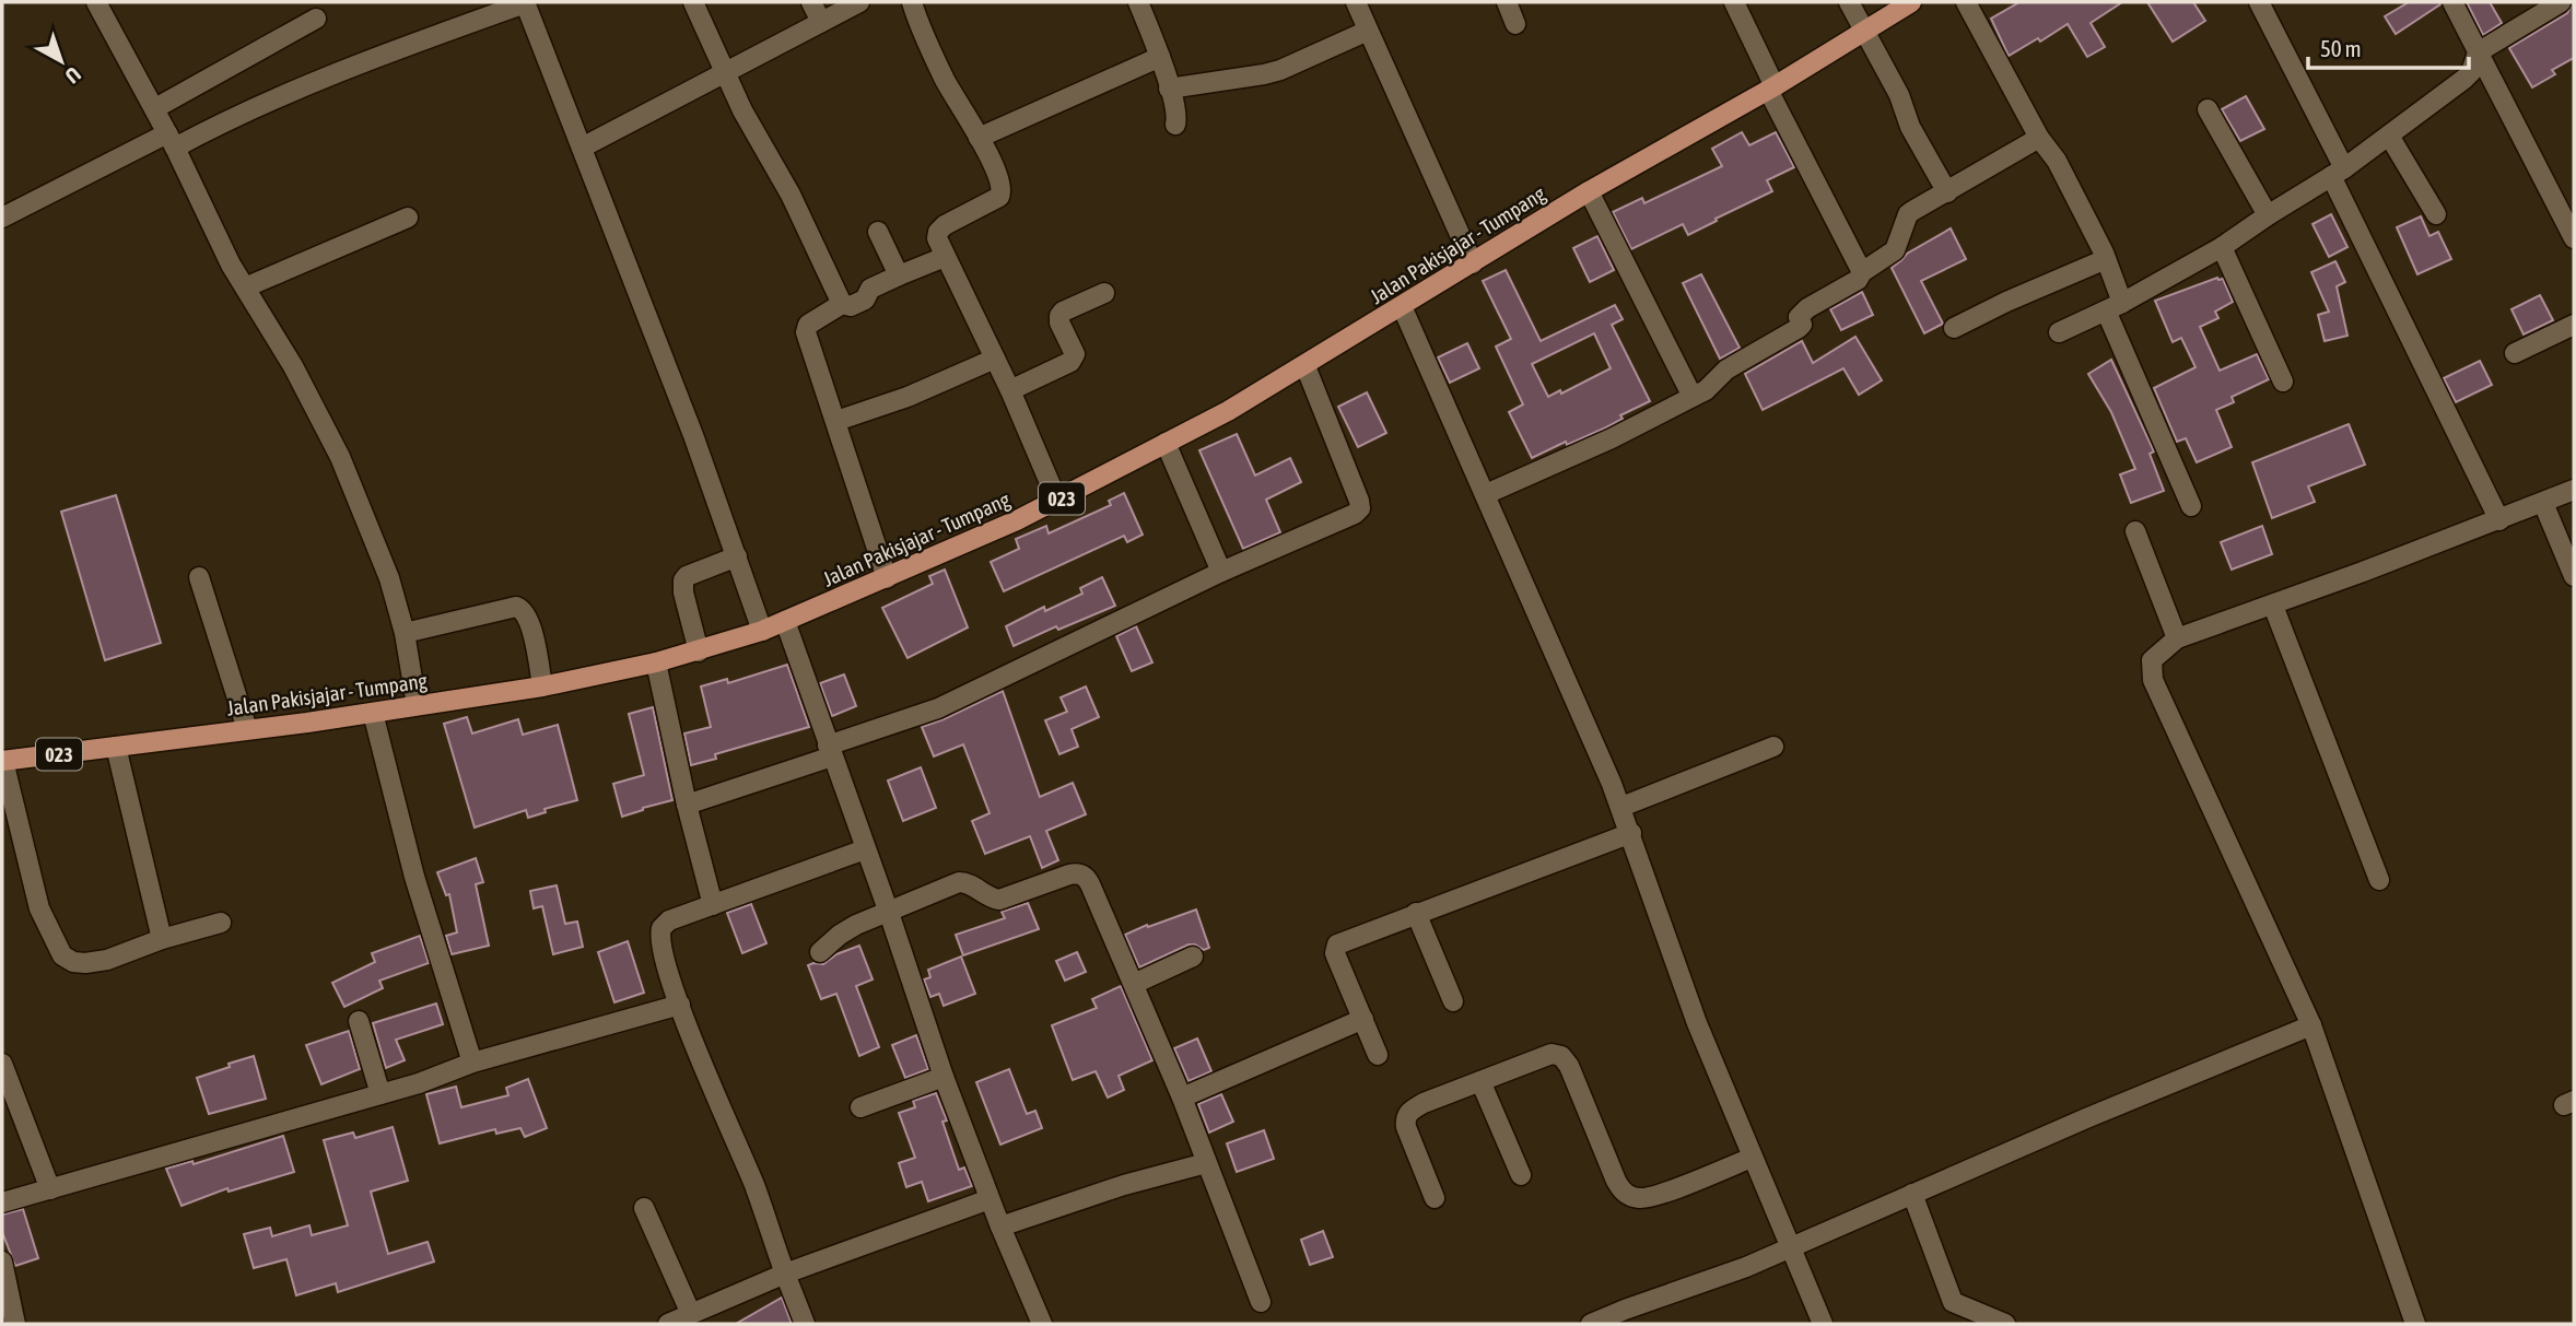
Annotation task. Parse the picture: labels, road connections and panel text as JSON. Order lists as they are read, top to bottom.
{
  "streets": {
    "main road": ["Jalan Pakisjajar - Tumpang", "023"]
  },
  "scale_bar": "50 m",
  "north": "bottom right"
}
